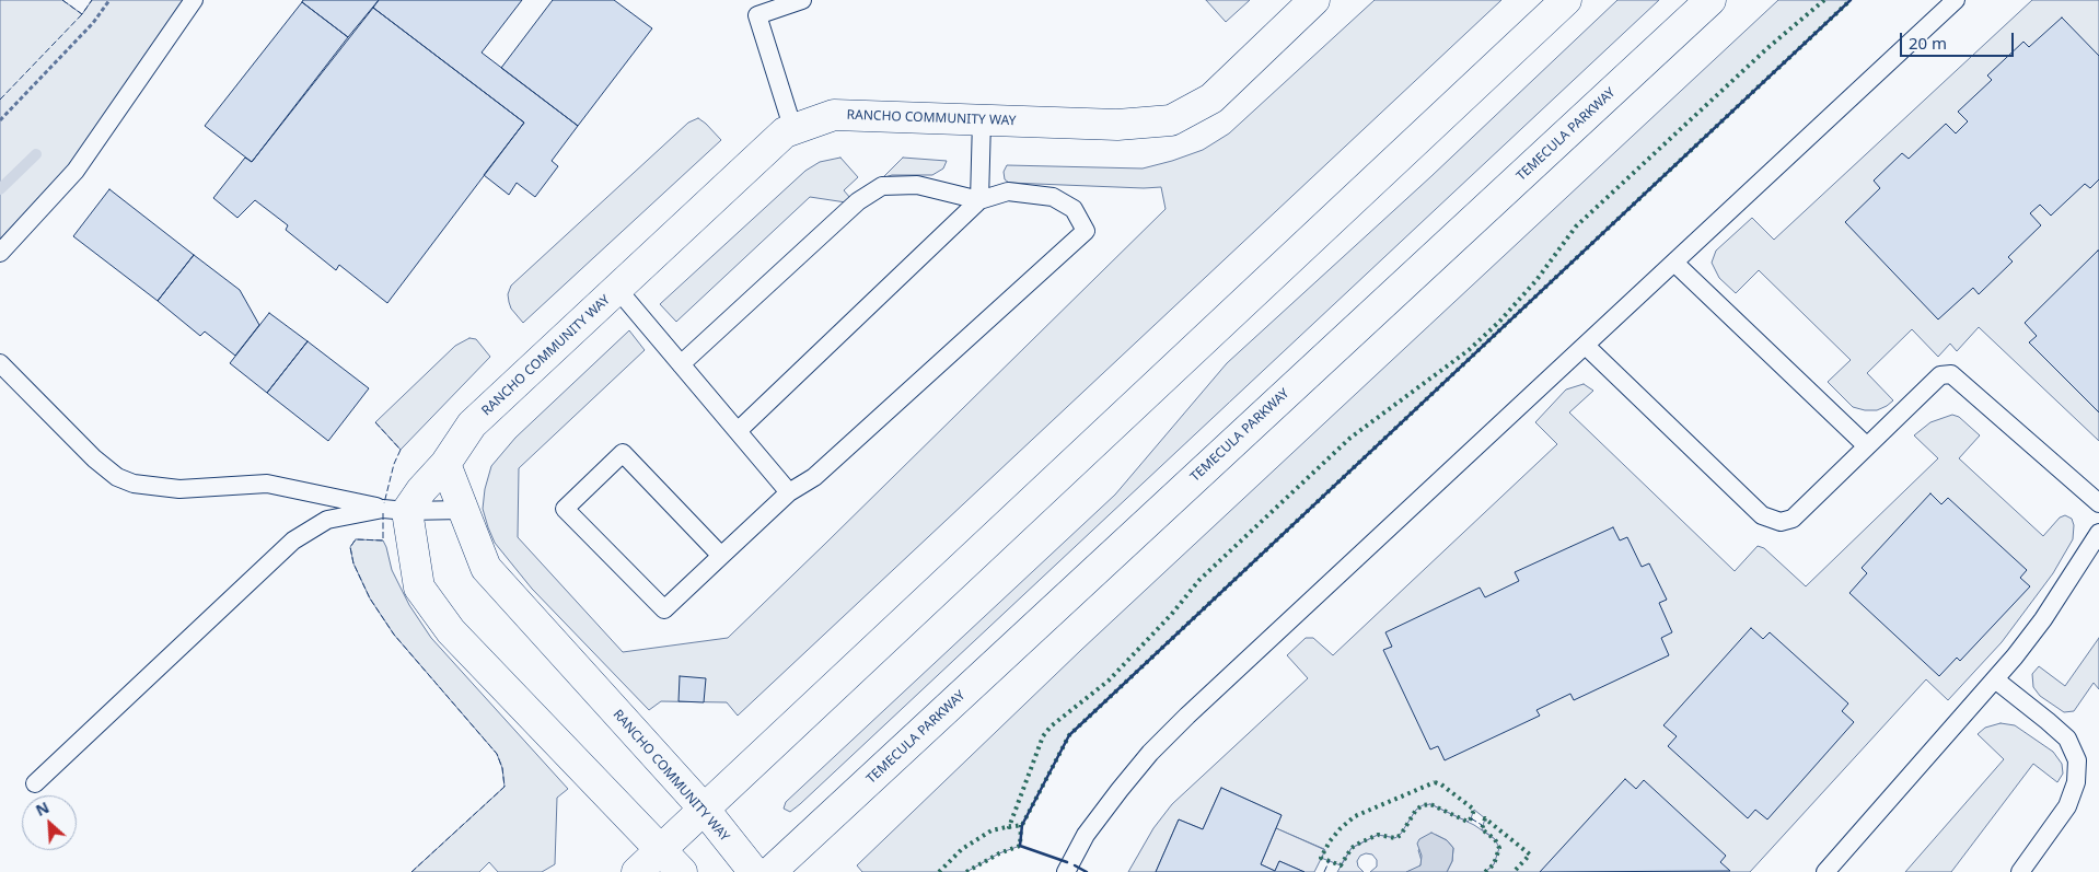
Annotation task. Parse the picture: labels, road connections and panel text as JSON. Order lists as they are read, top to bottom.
{
  "streets": {
    "main road": ["RANCHO COMMUNITY WAY", "TEMECULA PARKWAY"]
  },
  "scale_bar": "20 m",
  "north": "top left"
}
